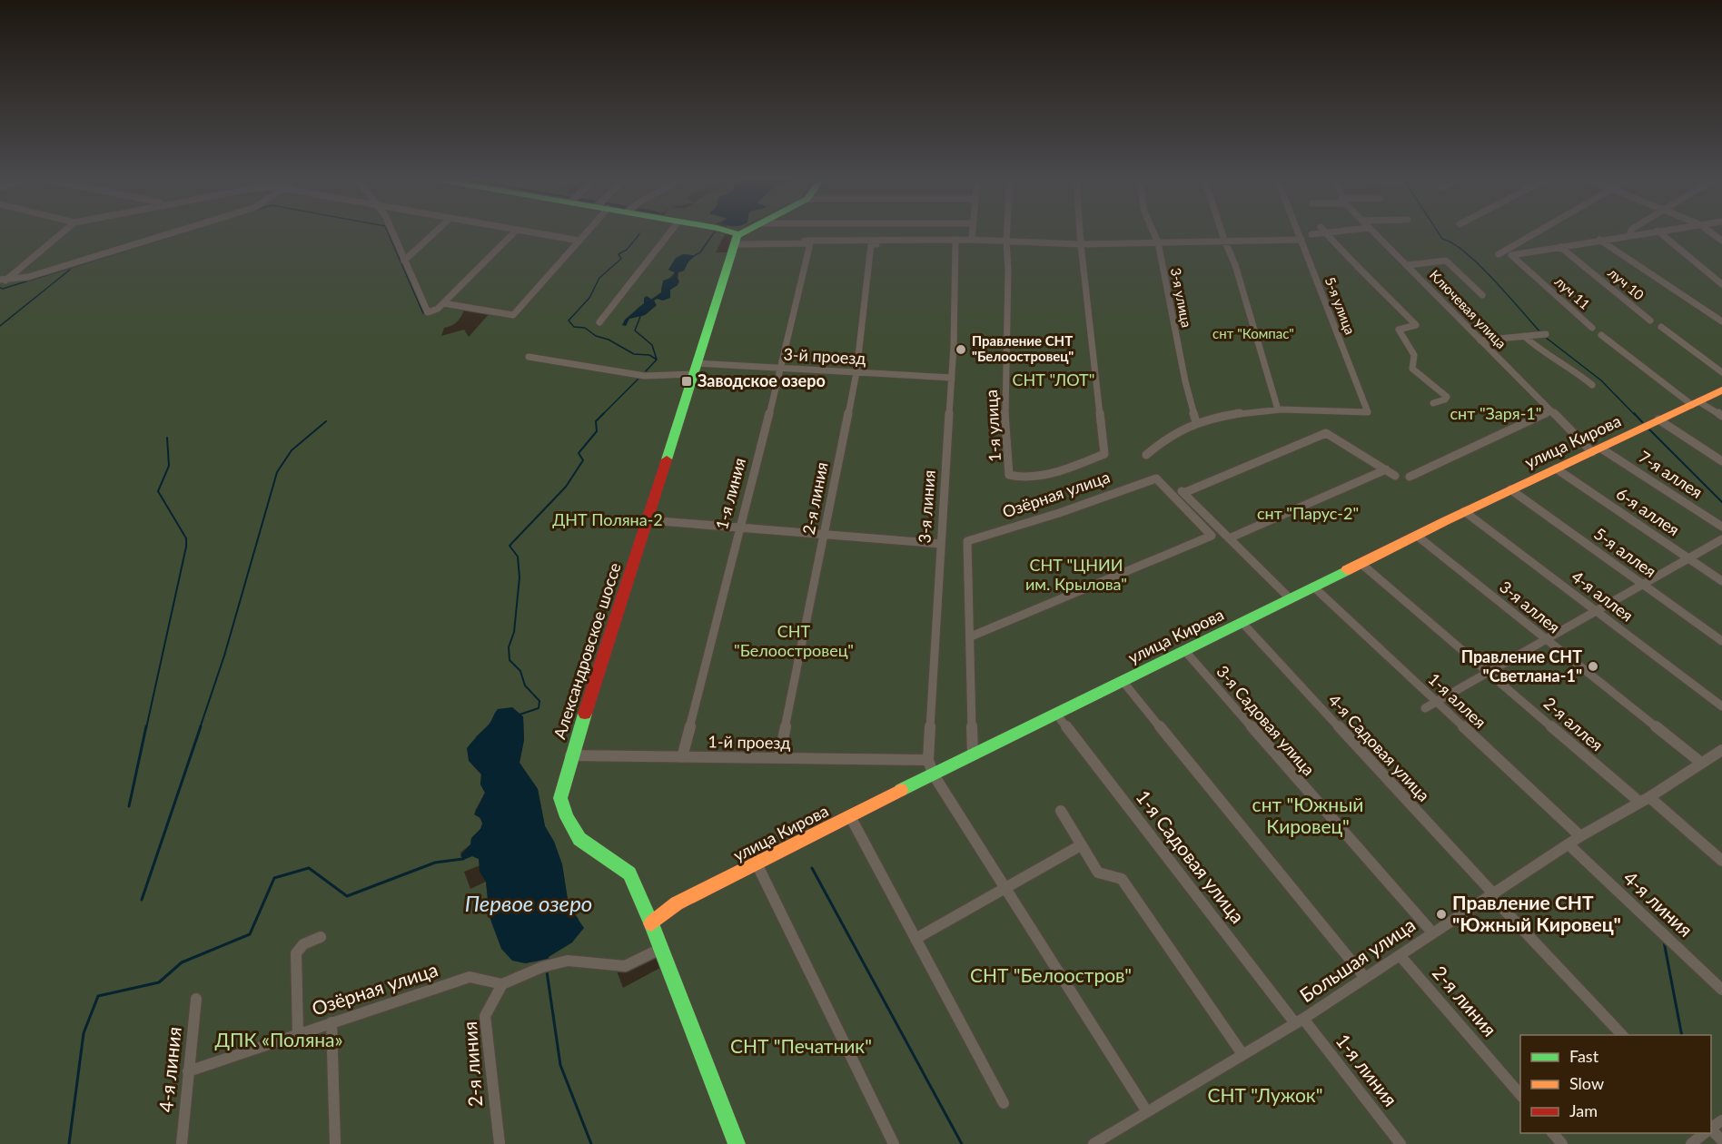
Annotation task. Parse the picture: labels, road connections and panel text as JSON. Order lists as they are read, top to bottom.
{
  "streets": {
    "street": [
      "луч 10",
      "луч 11",
      "3-я улица",
      "5-я улица",
      "Ключевая улица",
      "3-й проезд",
      "1-я улица",
      "улица Кирова",
      "7-я аллея",
      "1-я линия",
      "Озёрная улица",
      "2-я линия",
      "3-я линия",
      "6-я аллея",
      "5-я аллея",
      "4-я аллея",
      "3-я аллея",
      "Александровское шоссе",
      "1-я аллея",
      "3-я Садовая улица",
      "2-я аллея",
      "1-й проезд",
      "4-я Садовая улица",
      "1-я Садовая улица",
      "4-я линия",
      "Большая улица"
    ]
  },
  "crossings": [
    ["луч 10", "луч 11"],
    ["Ключевая улица", "улица Кирова"],
    ["Ключевая улица", "7-я аллея"],
    ["3-й проезд", "1-я линия"],
    ["3-й проезд", "2-я линия"],
    ["3-й проезд", "3-я линия"],
    ["3-й проезд", "Александровское шоссе"],
    ["улица Кирова", "7-я аллея"],
    ["улица Кирова", "3-я линия"],
    ["улица Кирова", "6-я аллея"],
    ["улица Кирова", "5-я аллея"],
    ["улица Кирова", "4-я аллея"],
    ["улица Кирова", "3-я аллея"],
    ["улица Кирова", "Александровское шоссе"],
    ["улица Кирова", "1-я аллея"],
    ["улица Кирова", "3-я Садовая улица"],
    ["улица Кирова", "2-я аллея"],
    ["улица Кирова", "4-я Садовая улица"],
    ["улица Кирова", "1-я Садовая улица"],
    ["1-я линия", "Александровское шоссе"],
    ["1-я линия", "1-й проезд"],
    ["1-я линия", "1-я Садовая улица"],
    ["1-я линия", "Большая улица"],
    ["Озёрная улица", "2-я линия"],
    ["Озёрная улица", "4-я линия"],
    ["2-я линия", "1-й проезд"],
    ["2-я линия", "Большая улица"],
    ["3-я линия", "1-й проезд"],
    ["3-я линия", "Большая улица"],
    ["3-я аллея", "Большая улица"],
    ["Александровское шоссе", "1-й проезд"],
    ["1-я аллея", "Большая улица"],
    ["3-я Садовая улица", "Большая улица"],
    ["2-я аллея", "Большая улица"],
    ["4-я Садовая улица", "Большая улица"],
    ["1-я Садовая улица", "Большая улица"],
    ["4-я линия", "Большая улица"]
  ],
  "water": ["Первое озеро"],
  "parks": [
    "снт \"Компас\"",
    "СНТ \"ЛОТ\"",
    "снт \"Заря-1\"",
    "снт \"Парус-2\"",
    "ДНТ Поляна-2",
    "СНТ \"ЦНИИ им. Крылова\"",
    "СНТ \"Белоостровец\"",
    "снт \"Южный Кировец\"",
    "СНТ \"Белоостров\"",
    "ДПК «Поляна»",
    "СНТ \"Печатник\"",
    "СНТ \"Лужок\""
  ],
  "places": {
    "other": ["Правление СНТ \"Белоостровец\"", "Правление СНТ \"Светлана-1\"", "Правление СНТ \"Южный Кировец\""],
    "transit": ["Заводское озеро"]
  },
  "legend": ["Fast", "Slow", "Jam"]
}
